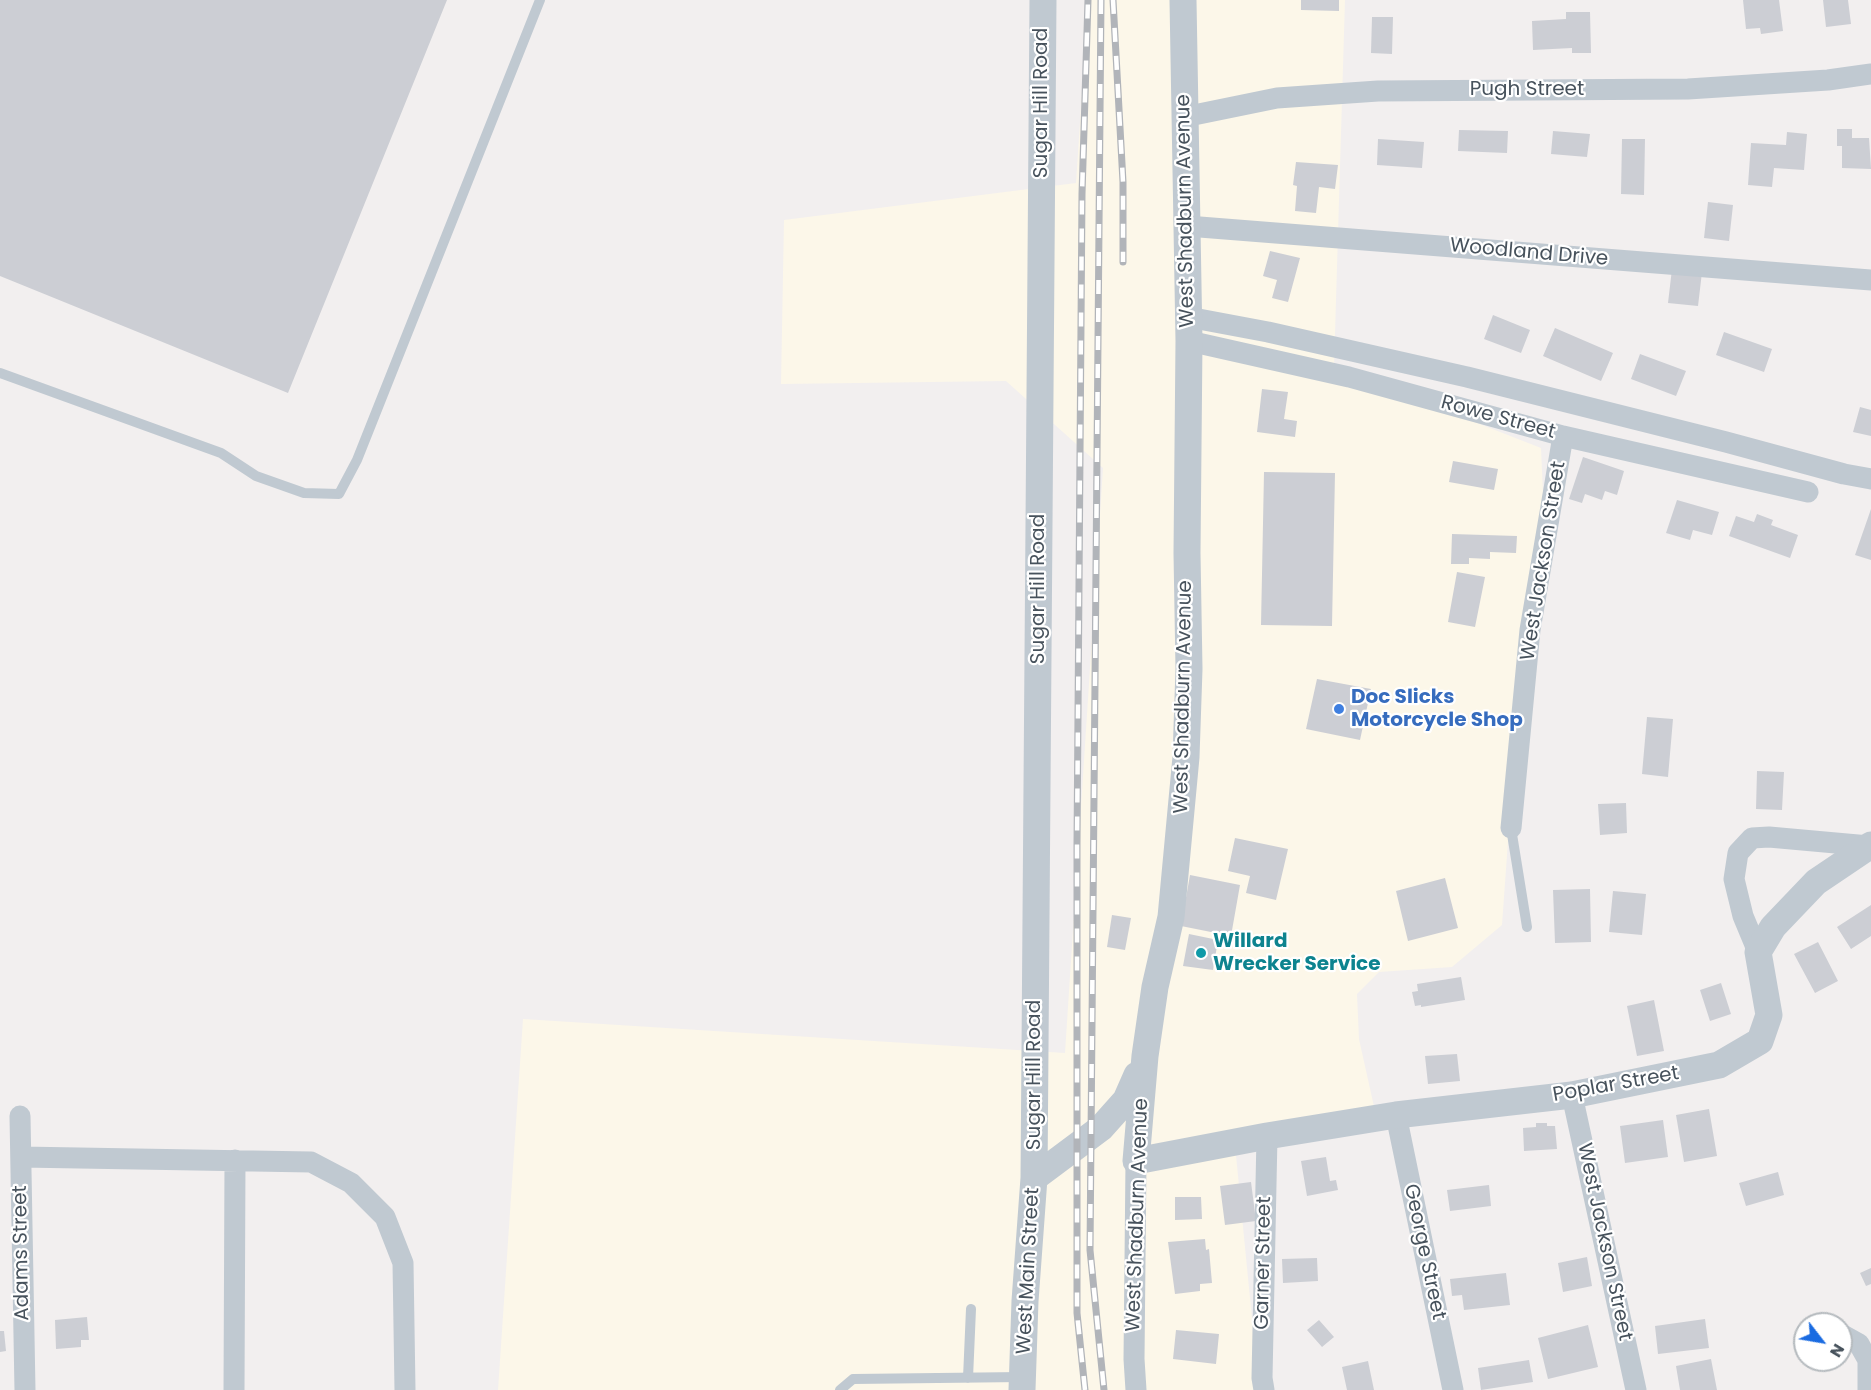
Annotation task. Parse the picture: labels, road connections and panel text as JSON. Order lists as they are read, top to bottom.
{
  "streets": {
    "street": [
      "Pugh Street",
      "Sugar Hill Road",
      "West Shadburn Avenue",
      "Woodland Drive",
      "Rowe Street",
      "West Jackson Street",
      "Poplar Street",
      "George Street",
      "Adams Street",
      "Garner Street",
      "West Main Street"
    ]
  },
  "crossings": [
    ["Pugh Street", "West Shadburn Avenue"],
    ["Sugar Hill Road", "West Main Street"],
    ["West Shadburn Avenue", "Woodland Drive"],
    ["West Shadburn Avenue", "Rowe Street"],
    ["West Shadburn Avenue", "Poplar Street"],
    ["West Shadburn Avenue", "West Main Street"],
    ["Rowe Street", "West Jackson Street"],
    ["West Jackson Street", "Poplar Street"],
    ["Poplar Street", "George Street"],
    ["Poplar Street", "Garner Street"]
  ],
  "places": ["Doc Slicks Motorcycle Shop", "Willard Wrecker Service"],
  "north": "bottom right"
}
